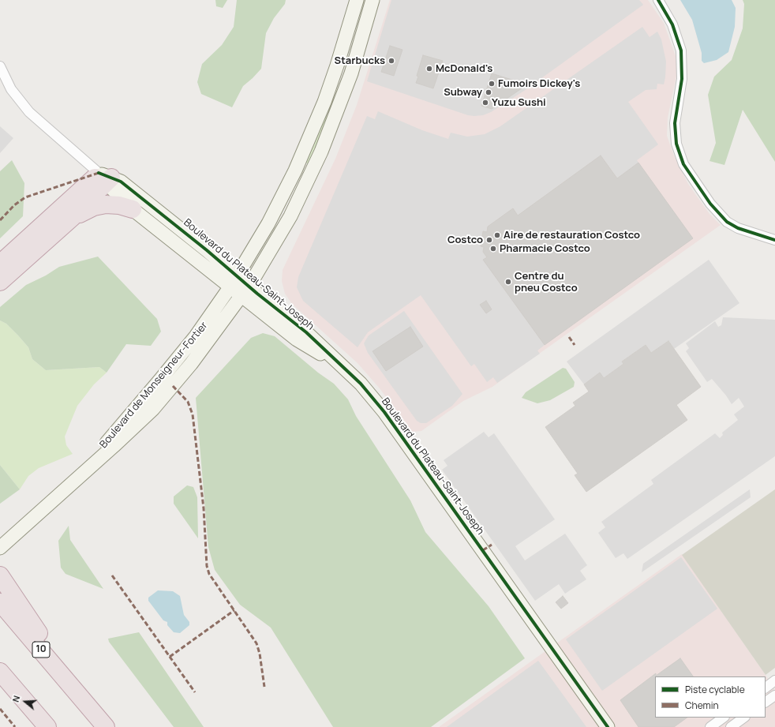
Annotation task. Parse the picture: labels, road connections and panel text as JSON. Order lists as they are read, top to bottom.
{
  "streets": {
    "highway": ["10"],
    "main road": ["Boulevard du Plateau-Saint-Joseph", "Boulevard de Monseigneur-Fortier"]
  },
  "crossings": [
    ["Boulevard du Plateau-Saint-Joseph", "Boulevard de Monseigneur-Fortier"]
  ],
  "places": [
    "Starbucks",
    "McDonald's",
    "Fumoirs Dickey's",
    "Subway",
    "Yuzu Sushi",
    "Aire de restauration Costco",
    "Costco",
    "Pharmacie Costco",
    "Centre du pneu Costco"
  ],
  "legend": ["Piste cyclable", "Chemin"],
  "north": "left"
}
